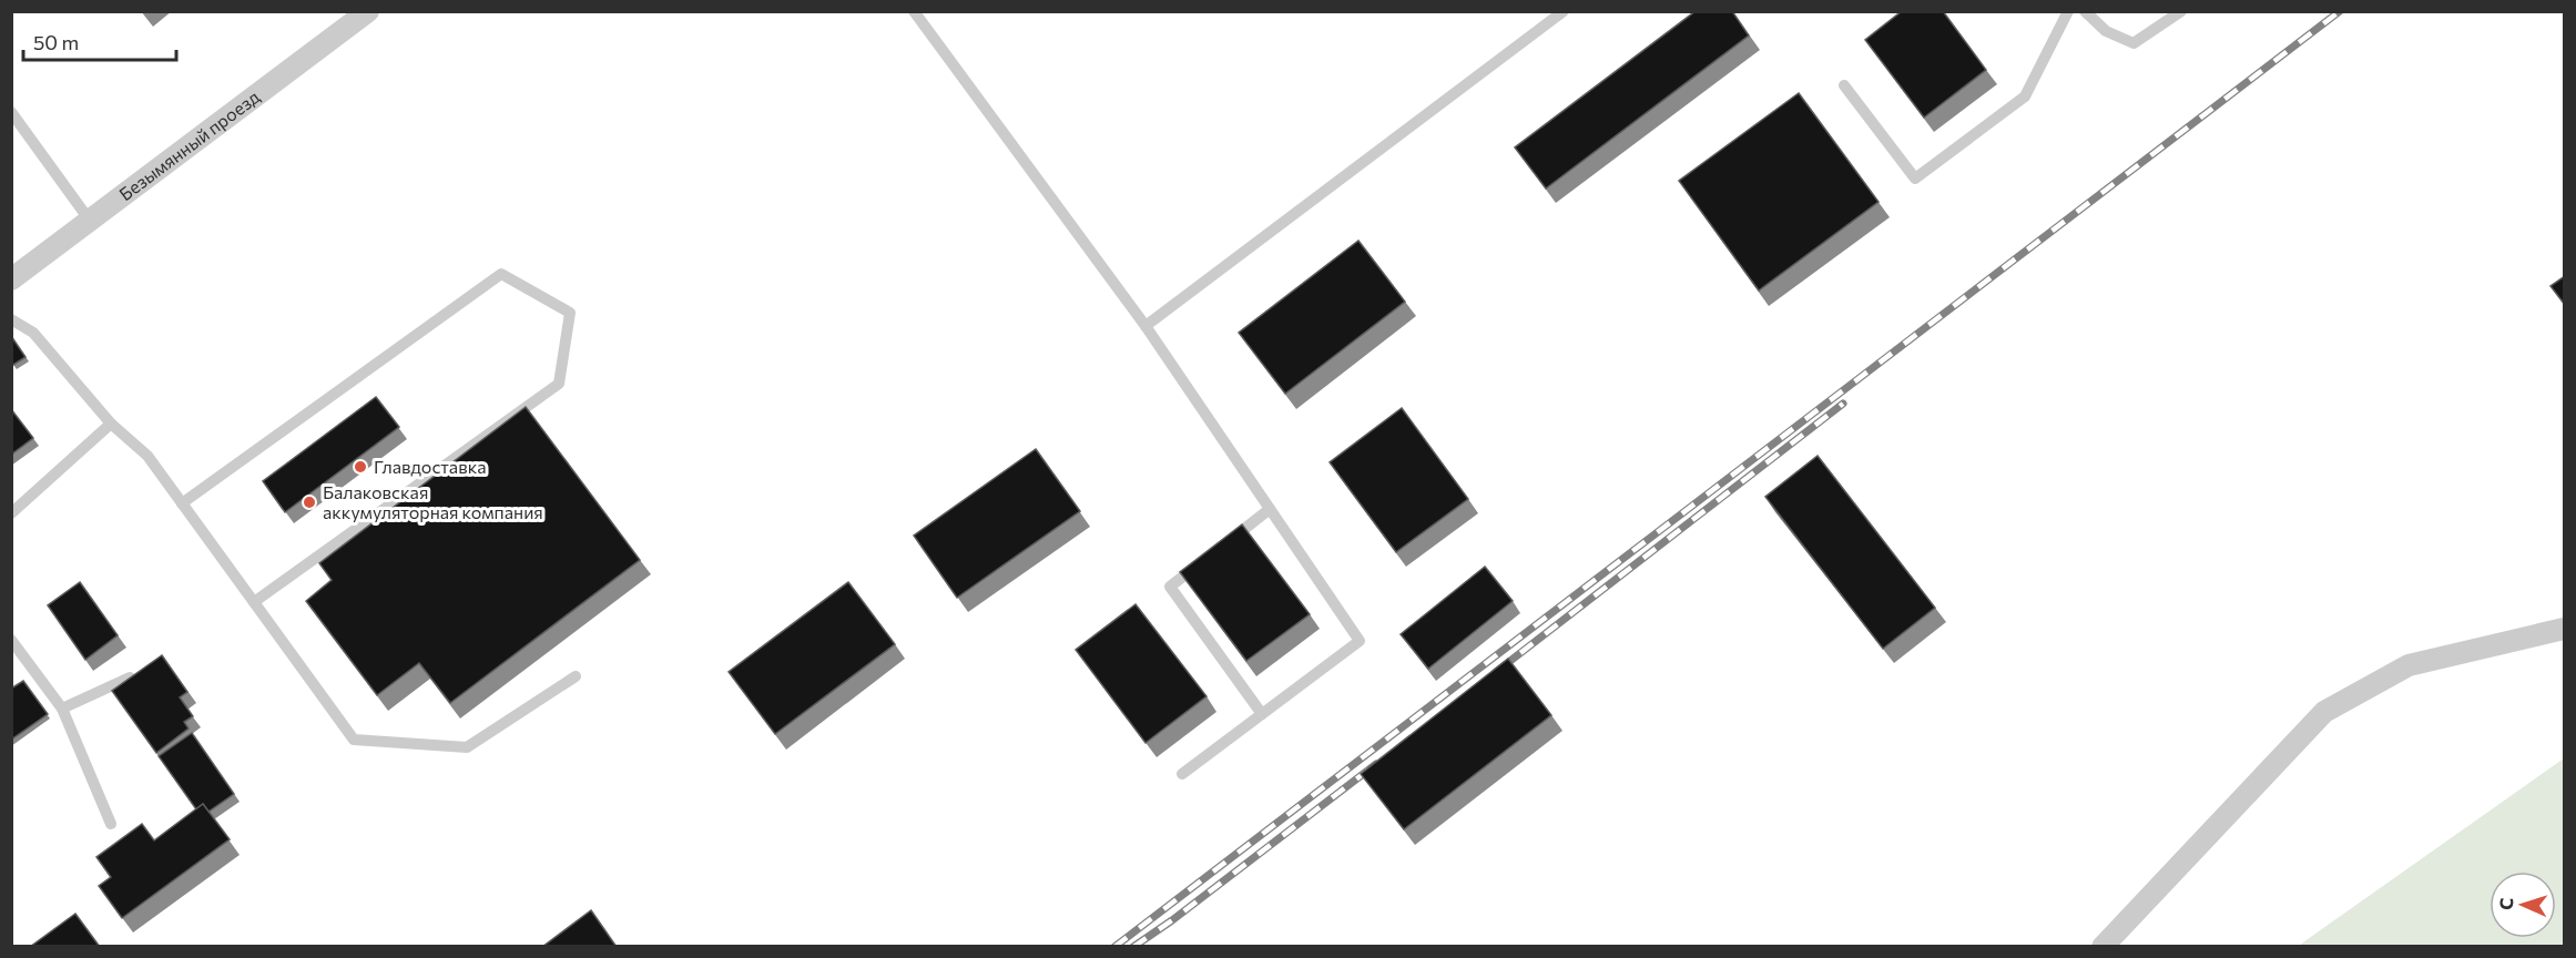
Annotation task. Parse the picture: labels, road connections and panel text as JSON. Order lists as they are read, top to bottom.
{
  "streets": {
    "street": ["Безымянный проезд"]
  },
  "places": ["Главдоставка", "Балаковская аккумуляторная компания"],
  "scale_bar": "50 m",
  "north": "left"
}
